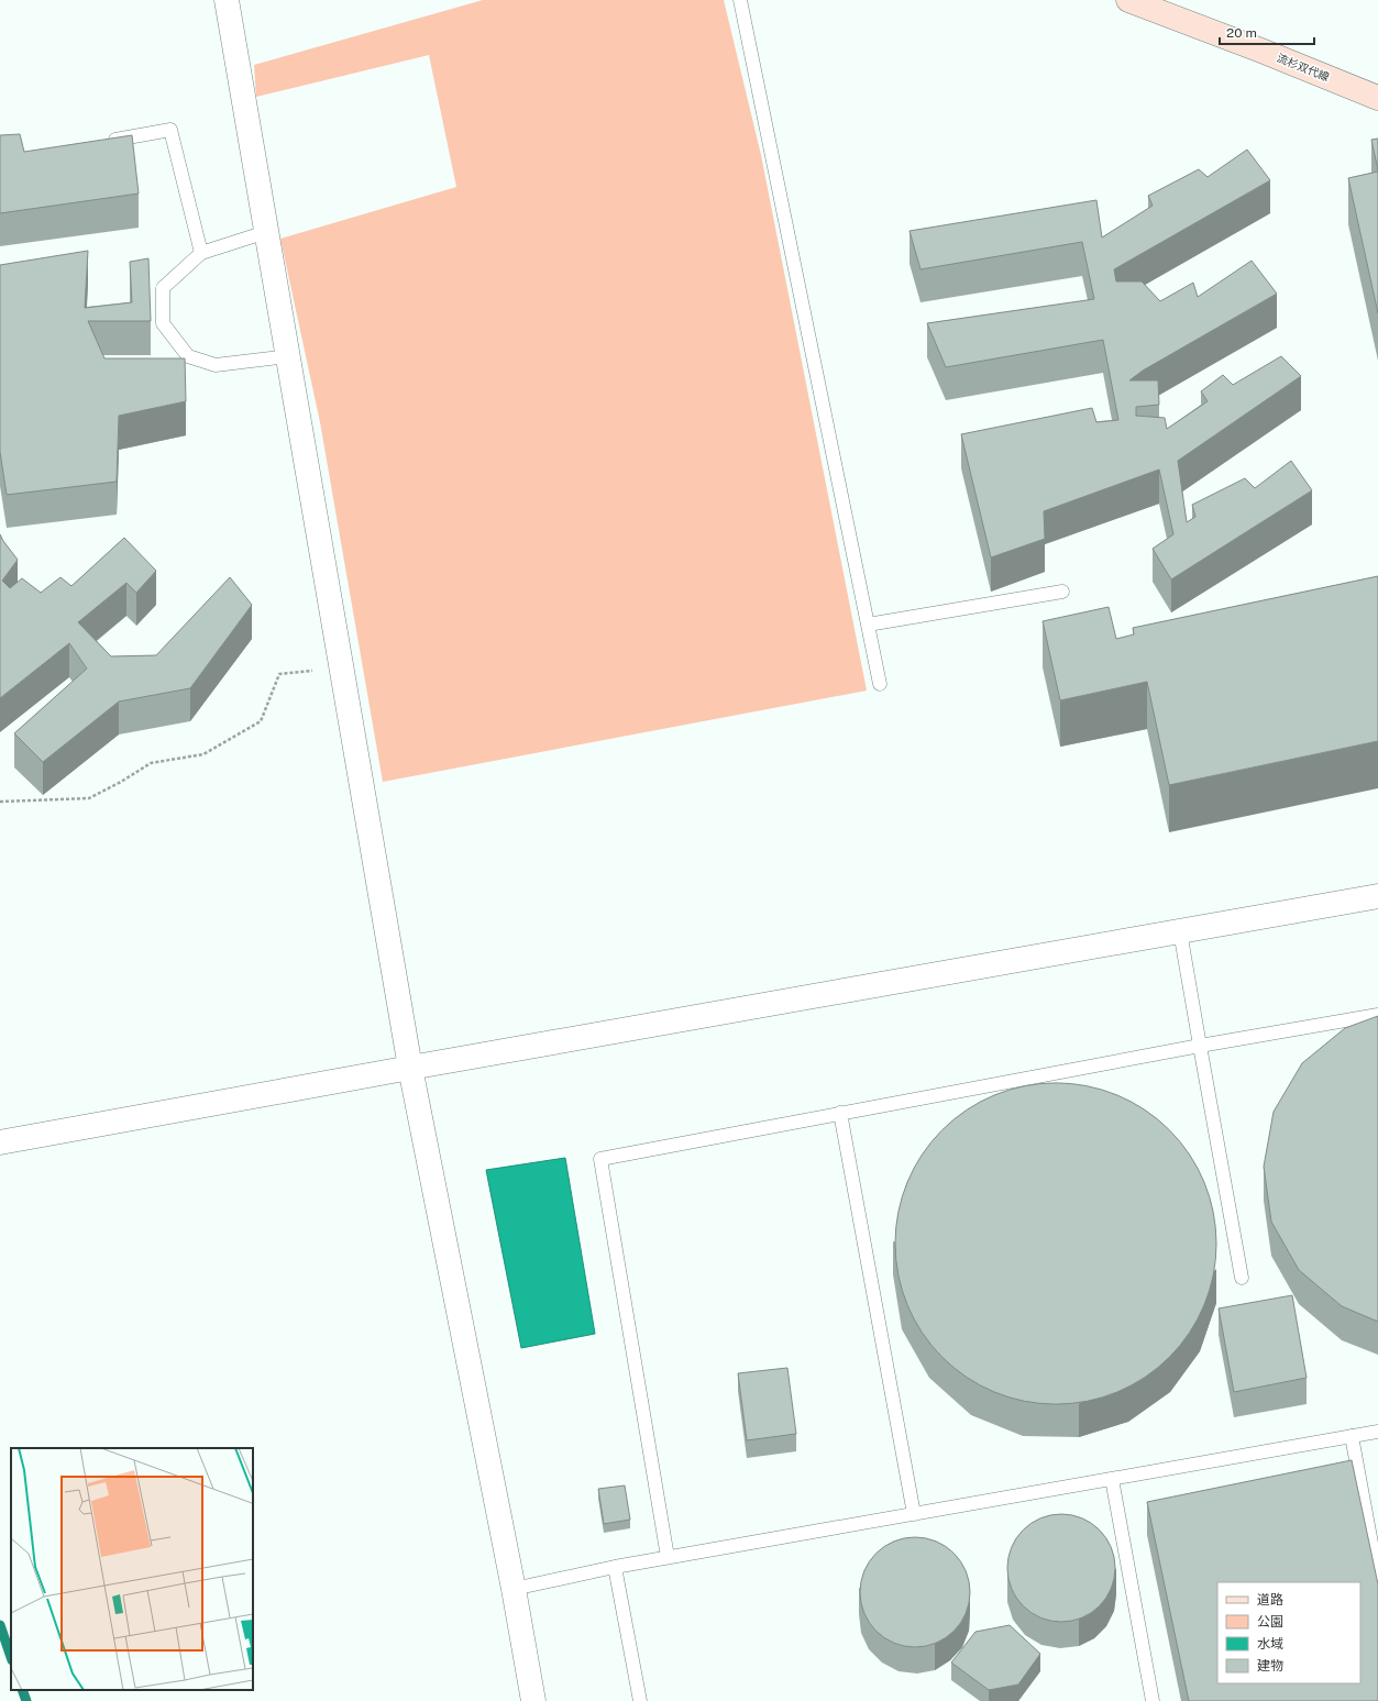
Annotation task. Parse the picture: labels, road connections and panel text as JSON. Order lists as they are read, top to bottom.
{
  "streets": {
    "main road": ["流杉双代線"]
  },
  "legend": [
    "道路",
    "公園",
    "水域",
    "建物"
  ],
  "scale_bar": "20 m"
}
